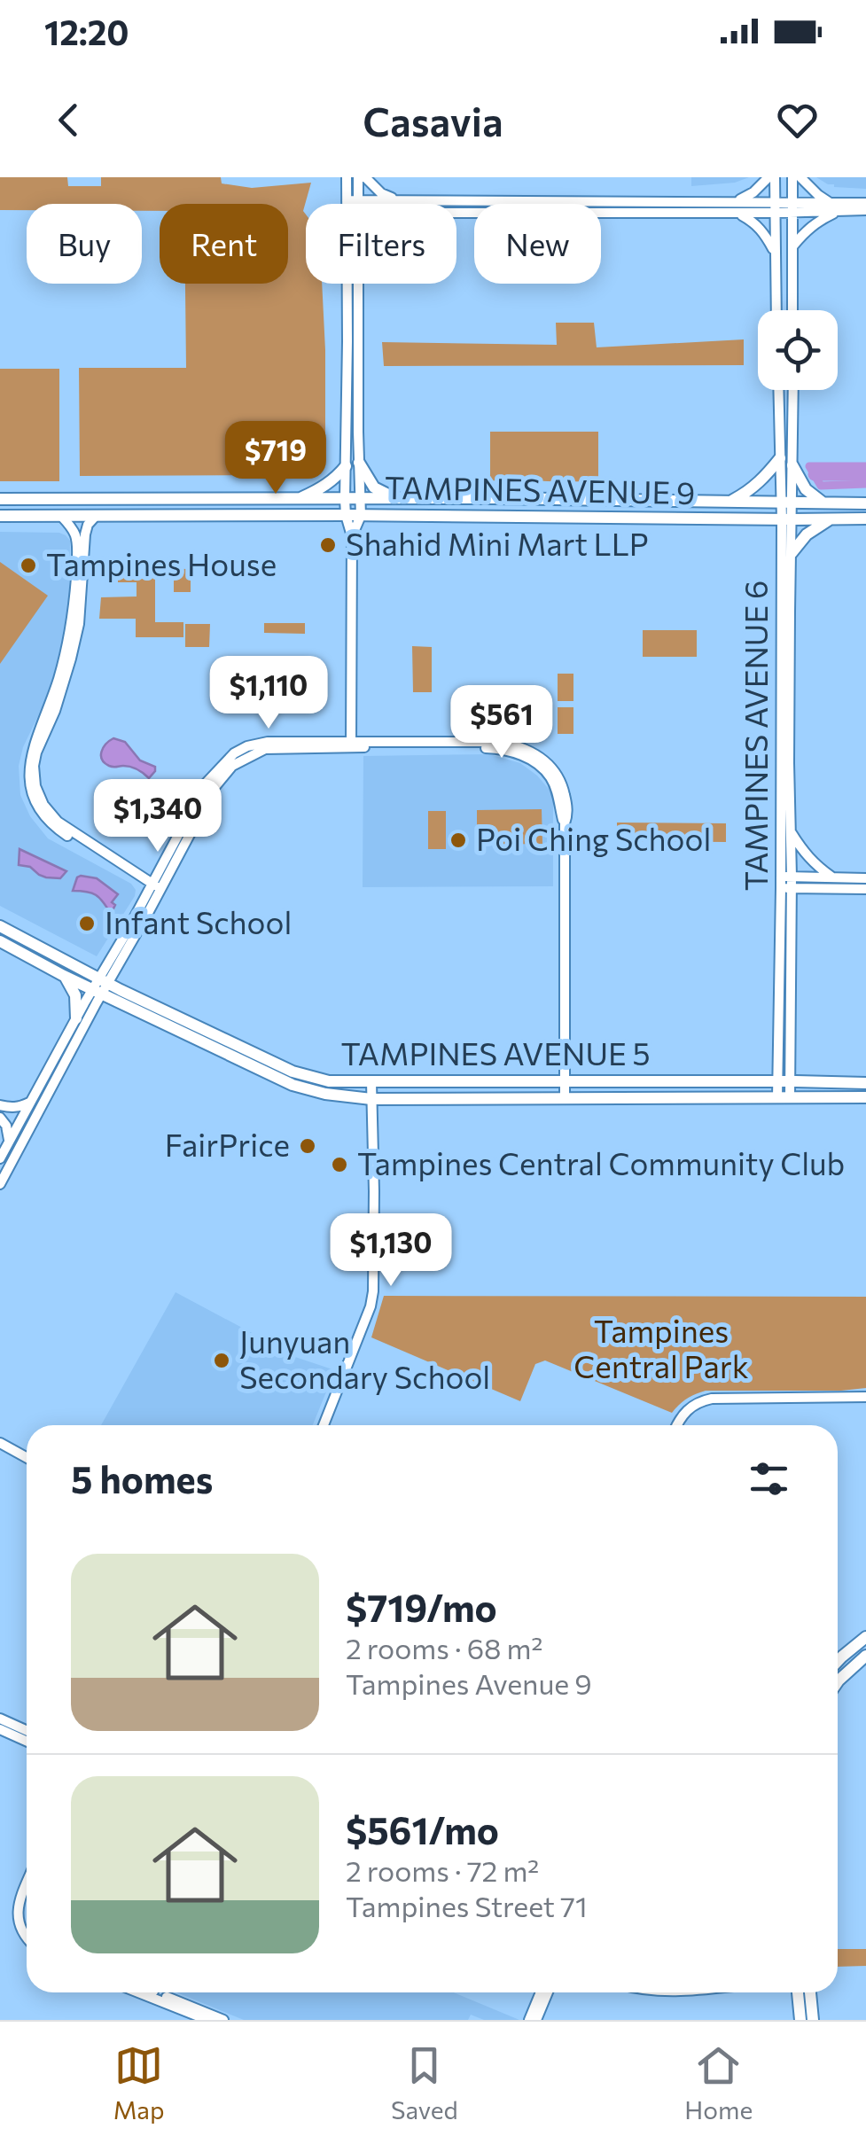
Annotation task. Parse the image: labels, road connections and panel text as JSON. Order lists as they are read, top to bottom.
{
  "streets": {
    "main road": ["TAMPINES AVENUE 9", "TAMPINES AVENUE 5"],
    "street": ["TAMPINES AVENUE 6"]
  },
  "crossings": [
    ["TAMPINES AVENUE 9", "TAMPINES AVENUE 6"],
    ["TAMPINES AVENUE 6", "TAMPINES AVENUE 5"]
  ],
  "parks": ["Tampines Central Park"],
  "places": [
    "Shahid Mini Mart LLP",
    "Tampines House",
    "Poi Ching School",
    "Infant School",
    "FairPrice",
    "Tampines Central Community Club",
    "Junyuan Secondary School"
  ],
  "page": {
    "status": "12:20",
    "header": "Casavia",
    "chip": [
      "Buy",
      "Rent",
      "Filters",
      "New"
    ],
    "price": [
      "$719",
      "$1,110",
      "$561",
      "$1,340",
      "$1,130"
    ],
    "heading": "5 homes",
    "list": [
      {
        "name": "$719/mo",
        "note": "2 rooms · 68 m² · Tampines Avenue 9"
      },
      {
        "name": "$561/mo",
        "note": "2 rooms · 72 m² · Tampines Street 71"
      }
    ],
    "tabs": ["Map", "Saved", "Home"]
  }
}
